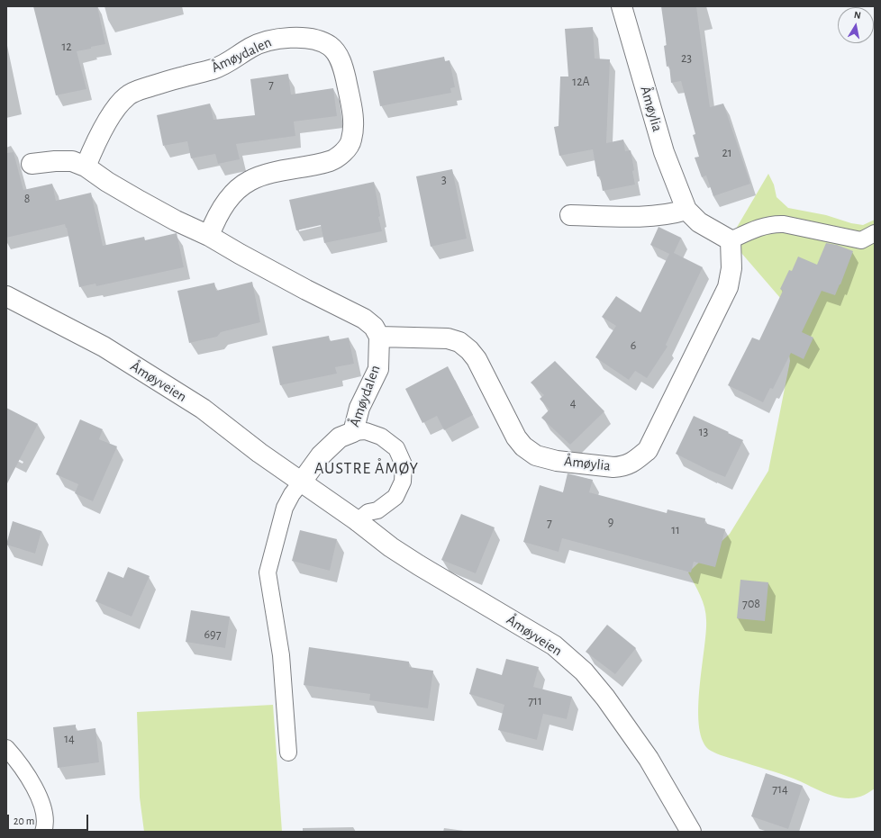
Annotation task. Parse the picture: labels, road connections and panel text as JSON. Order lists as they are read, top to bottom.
{
  "streets": {
    "street": ["Åmøydalen", "Åmøylia", "Åmøyveien"]
  },
  "crossings": [
    ["Åmøydalen", "Åmøylia"],
    ["Åmøydalen", "Åmøyveien"]
  ],
  "districts": ["AUSTRE ÅMØY"],
  "house_numbers": [
    "12",
    "23",
    "12A",
    "7",
    "21",
    "3",
    "8",
    "6",
    "4",
    "13",
    "9",
    "7",
    "11",
    "708",
    "697",
    "711",
    "14",
    "714"
  ],
  "scale_bar": "20 m",
  "north": "top"
}
